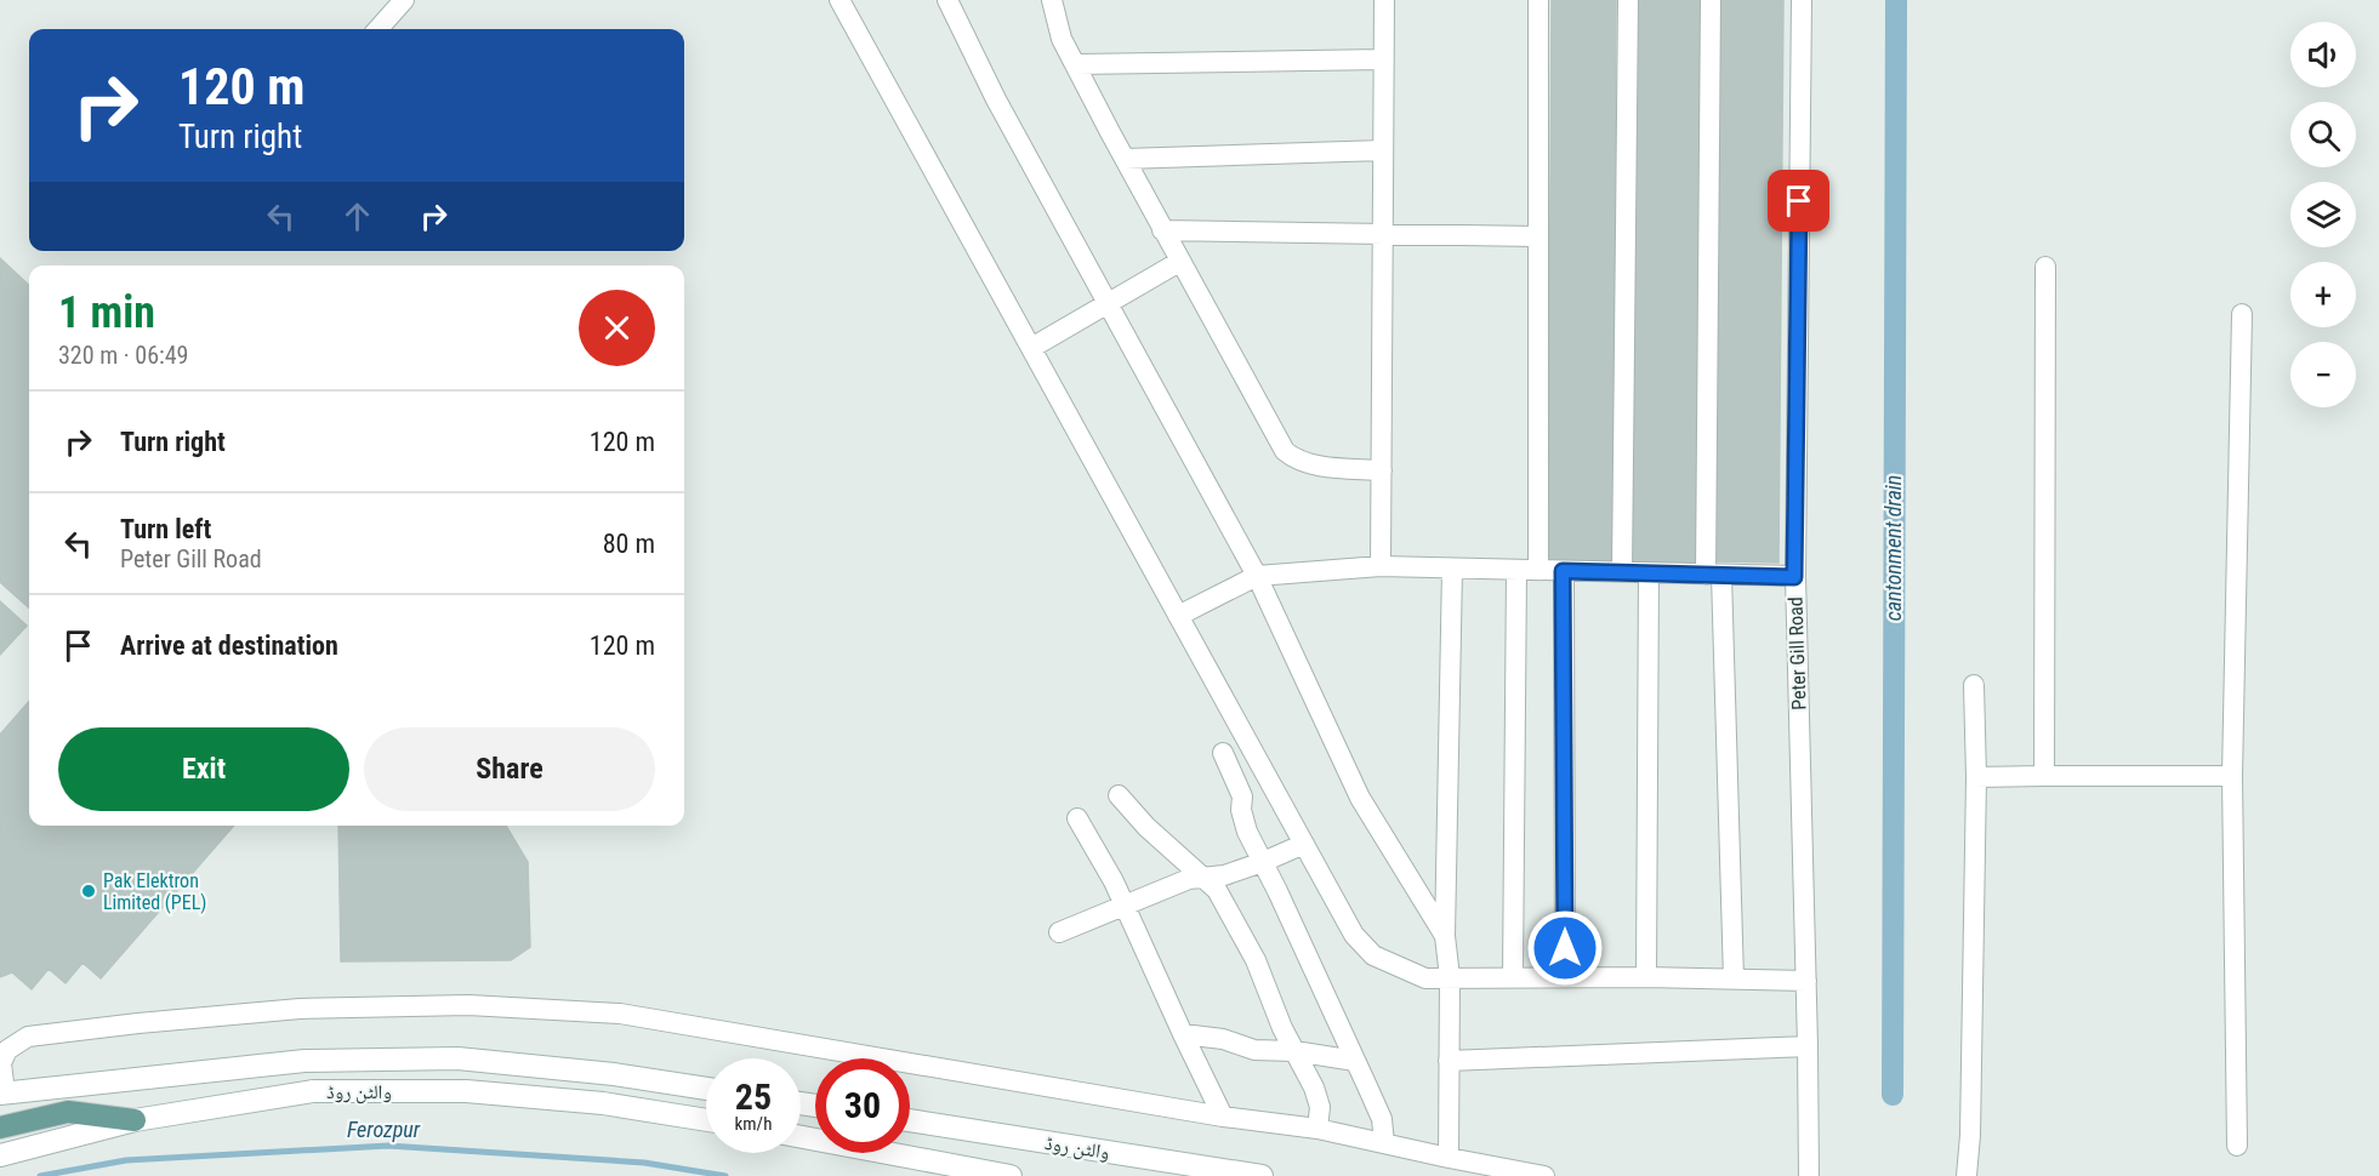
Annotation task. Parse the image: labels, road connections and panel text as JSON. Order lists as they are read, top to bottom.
{
  "streets": {
    "main road": ["والٹن روڈ"],
    "street": ["Peter Gill Road"]
  },
  "water": ["cantonment drain", "Ferozpur"],
  "places": ["Pak Elektron Limited (PEL)"],
  "page": {
    "map_buttons": ["+", "−"],
    "turn": ["120 m", "Turn right"],
    "heading": ["1 min", "320 m · 06:49"],
    "list": [
      {
        "name": "Turn right",
        "value": "120 m"
      },
      {
        "name": "Turn left",
        "note": "Peter Gill Road",
        "value": "80 m"
      },
      {
        "name": "Arrive at destination",
        "value": "120 m"
      }
    ],
    "buttons": ["Exit", "Share"],
    "speed": "25 km/h",
    "limit": "30"
  }
}
